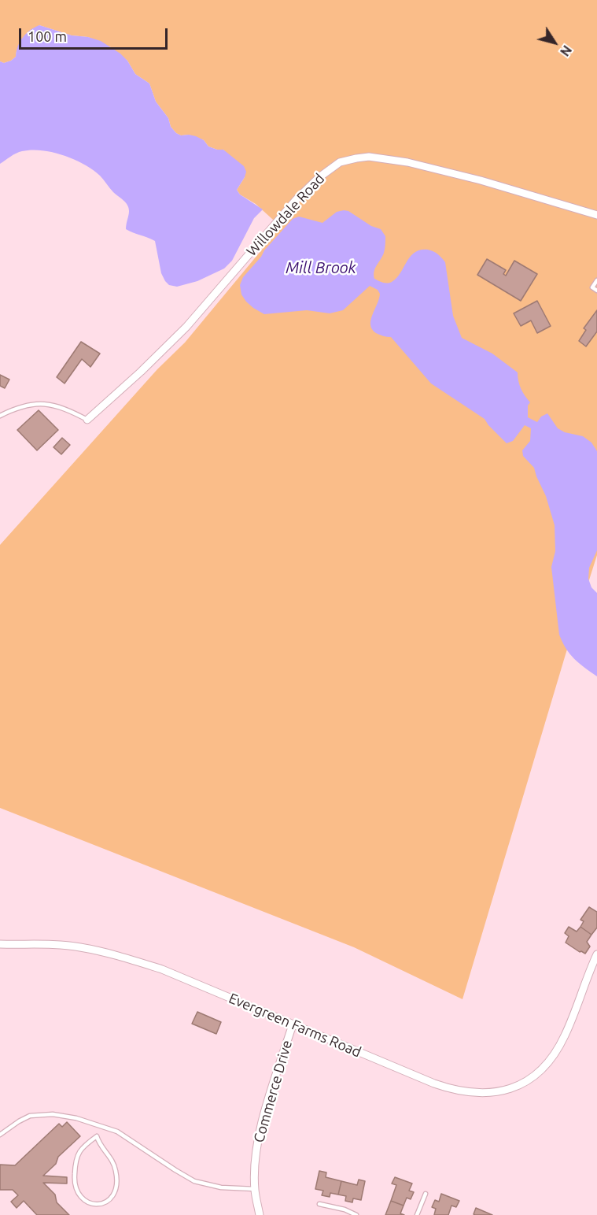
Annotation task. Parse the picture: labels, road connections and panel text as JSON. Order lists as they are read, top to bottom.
{
  "streets": {
    "street": ["Willowdale Road", "Evergreen Farms Road", "Commerce Drive"]
  },
  "crossings": [
    ["Evergreen Farms Road", "Commerce Drive"]
  ],
  "water": ["Mill Brook"],
  "scale_bar": "100 m",
  "north": "bottom right"
}
